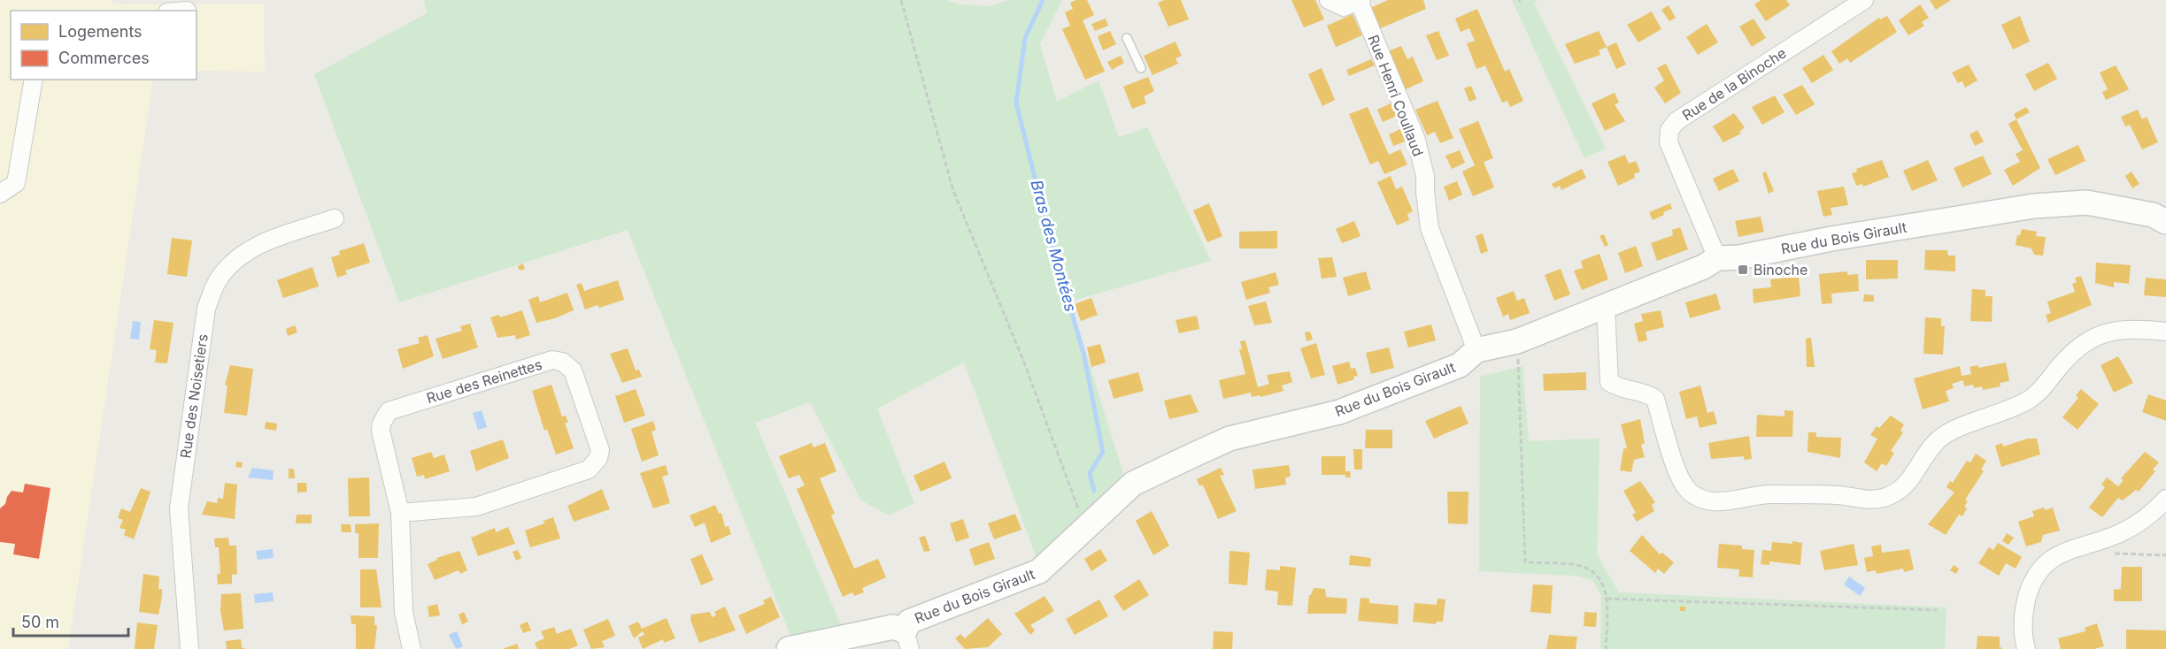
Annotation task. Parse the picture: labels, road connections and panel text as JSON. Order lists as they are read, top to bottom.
{
  "streets": {
    "street": [
      "Rue de la Binoche",
      "Rue Henri Coullaud",
      "Rue du Bois Girault",
      "Rue des Reinettes",
      "Rue des Noisetiers"
    ]
  },
  "crossings": [
    ["Rue de la Binoche", "Rue du Bois Girault"],
    ["Rue Henri Coullaud", "Rue du Bois Girault"]
  ],
  "water": ["Bras des Montées"],
  "places": {
    "transit": ["Binoche"]
  },
  "legend": ["Logements", "Commerces"],
  "scale_bar": "50 m"
}
